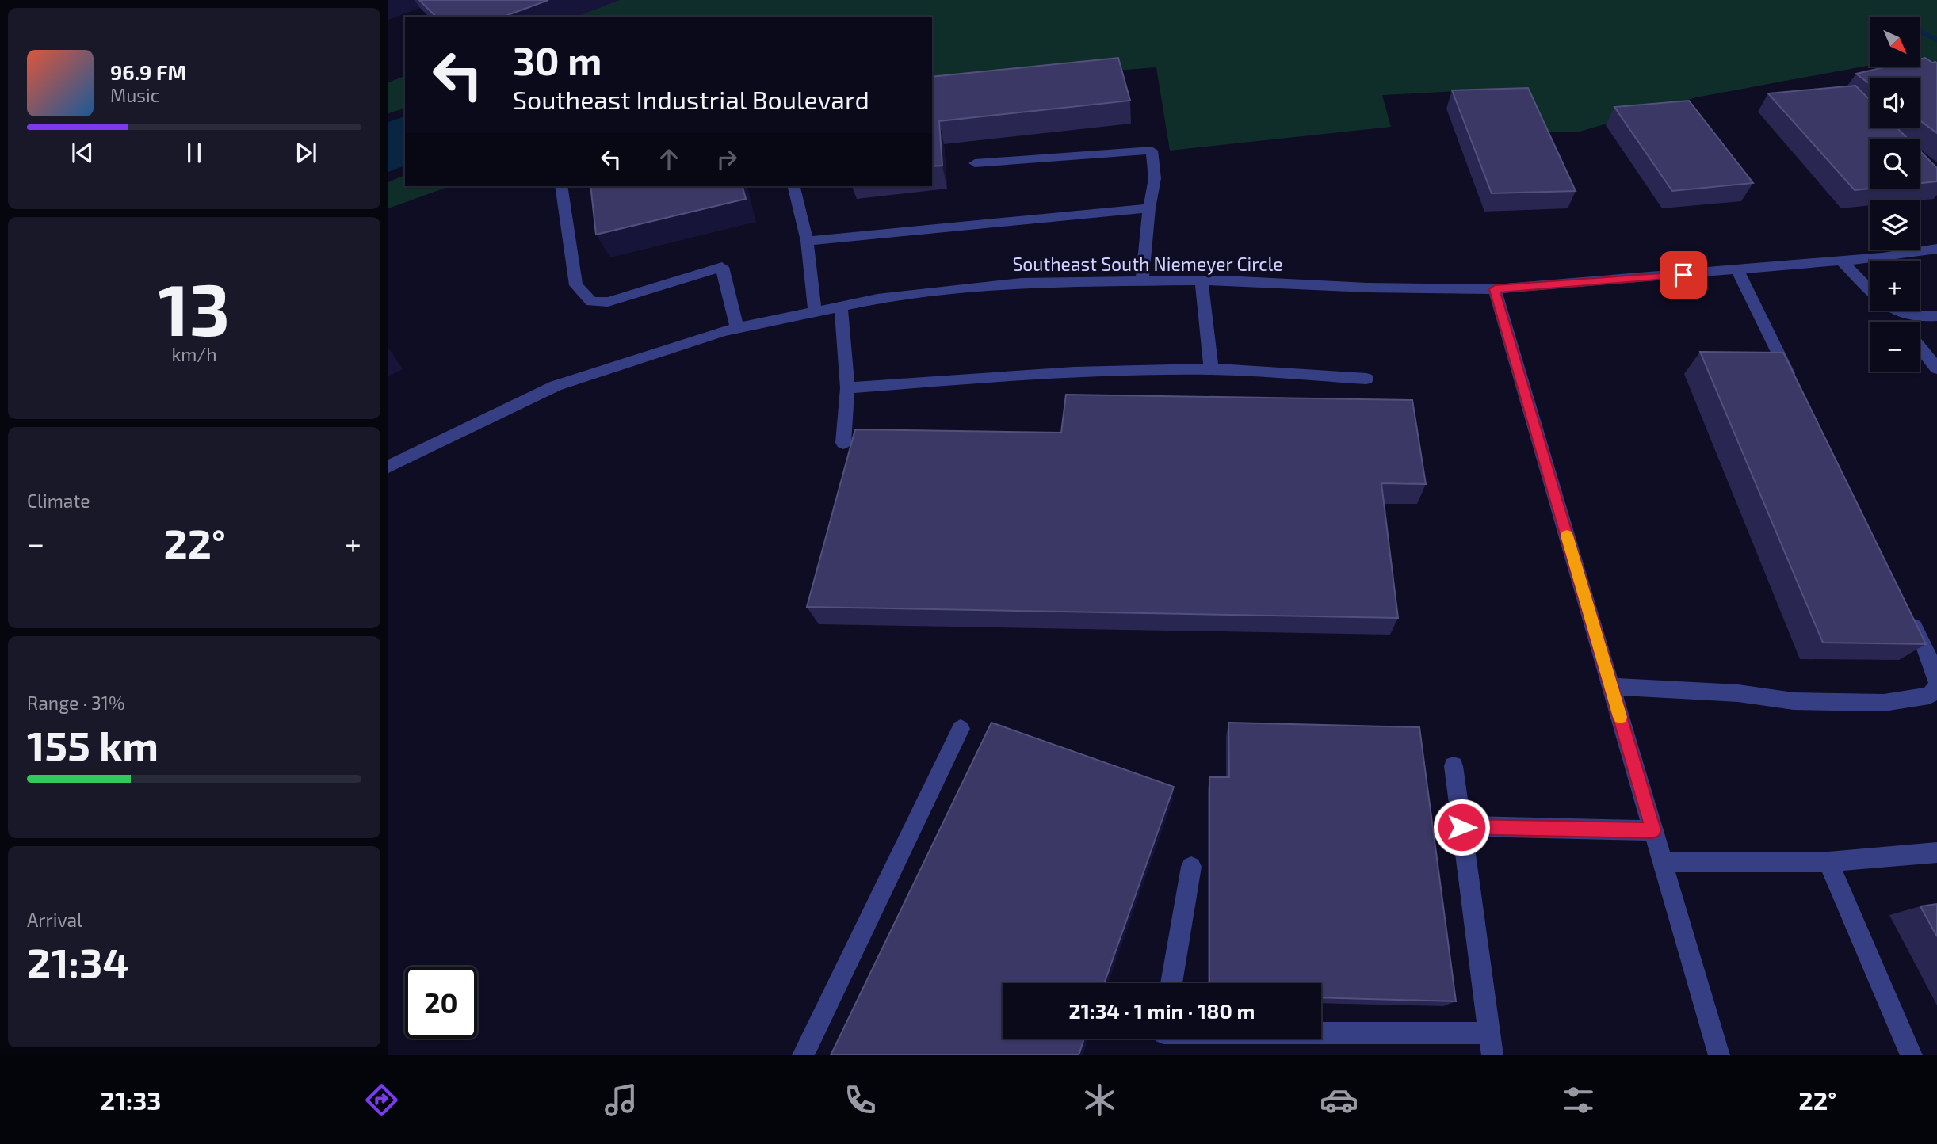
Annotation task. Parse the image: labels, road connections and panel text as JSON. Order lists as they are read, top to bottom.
{
  "streets": {
    "street": ["Southeast South Niemeyer Circle"]
  },
  "north": "bottom right",
  "page": {
    "map_buttons": ["+", "−"],
    "turn": ["30 m", "Southeast Industrial Boulevard"],
    "song": ["96.9 FM", "Music"],
    "tile": [
      ["13", "km/h"],
      "Climate",
      ["Range · 31%", "155 km"],
      ["Arrival", "21:34"]
    ],
    "heat": ["−", "22°", "+"],
    "limit": "20",
    "trip": "21:34 · 1 min · 180 m",
    "tabs": ["21:33", "22°"]
  }
}
